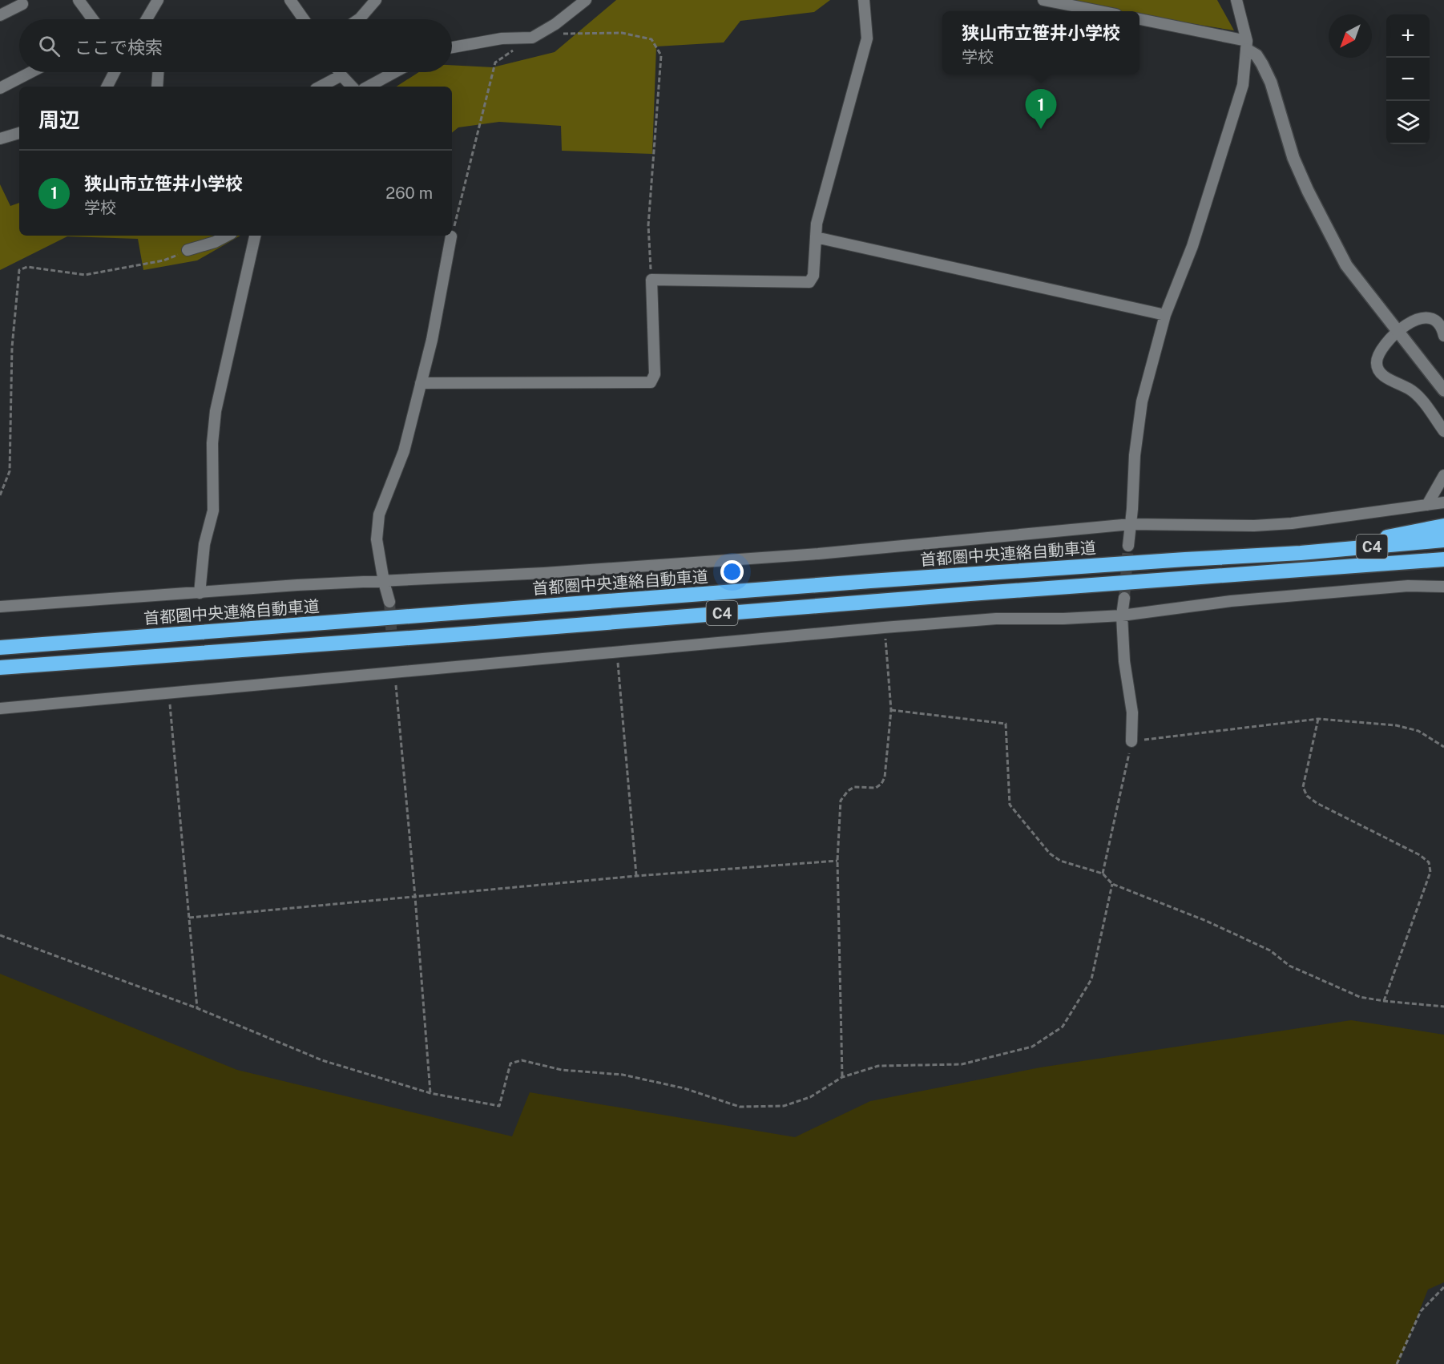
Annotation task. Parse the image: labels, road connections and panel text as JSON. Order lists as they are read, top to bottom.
{
  "streets": {
    "highway": ["C4", "首都圏中央連絡自動車道"]
  },
  "north": "bottom left",
  "page": {
    "popup": ["狭山市立笹井小学校", "学校"],
    "map_buttons": ["+", "−"],
    "search": "ここで検索",
    "heading": "周辺",
    "pins": "1",
    "list": [
      {
        "mark": "1",
        "name": "狭山市立笹井小学校",
        "note": "学校",
        "value": "260 m"
      }
    ]
  }
}
